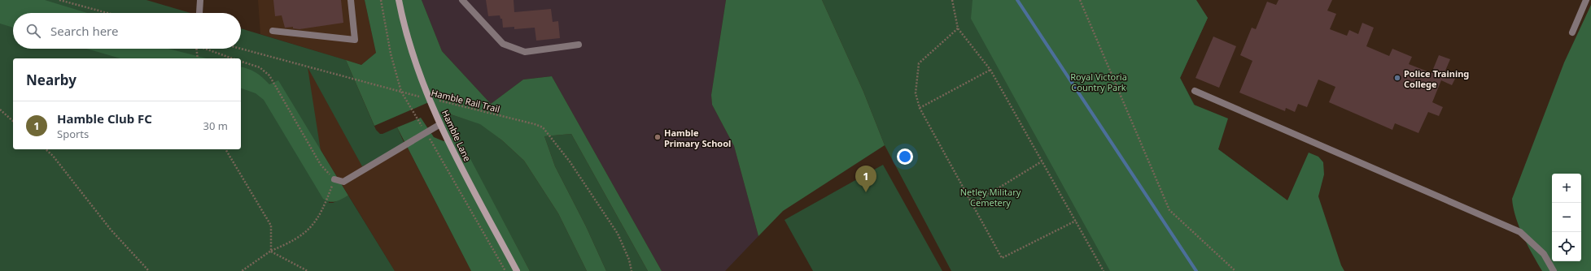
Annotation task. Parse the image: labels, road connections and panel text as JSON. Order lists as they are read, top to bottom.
{
  "streets": {
    "main road": ["Hamble Lane"],
    "path": ["Hamble Rail Trail"]
  },
  "crossings": [
    ["Hamble Rail Trail", "Hamble Lane"]
  ],
  "parks": ["Royal Victoria Country Park", "Netley Military Cemetery"],
  "places": ["Police Training College", "Hamble Primary School"],
  "page": {
    "search": "Search here",
    "heading": "Nearby",
    "list": [
      {
        "mark": "1",
        "name": "Hamble Club FC",
        "note": "Sports",
        "value": "30 m"
      }
    ],
    "pins": "1",
    "map_buttons": ["+", "−"]
  }
}
